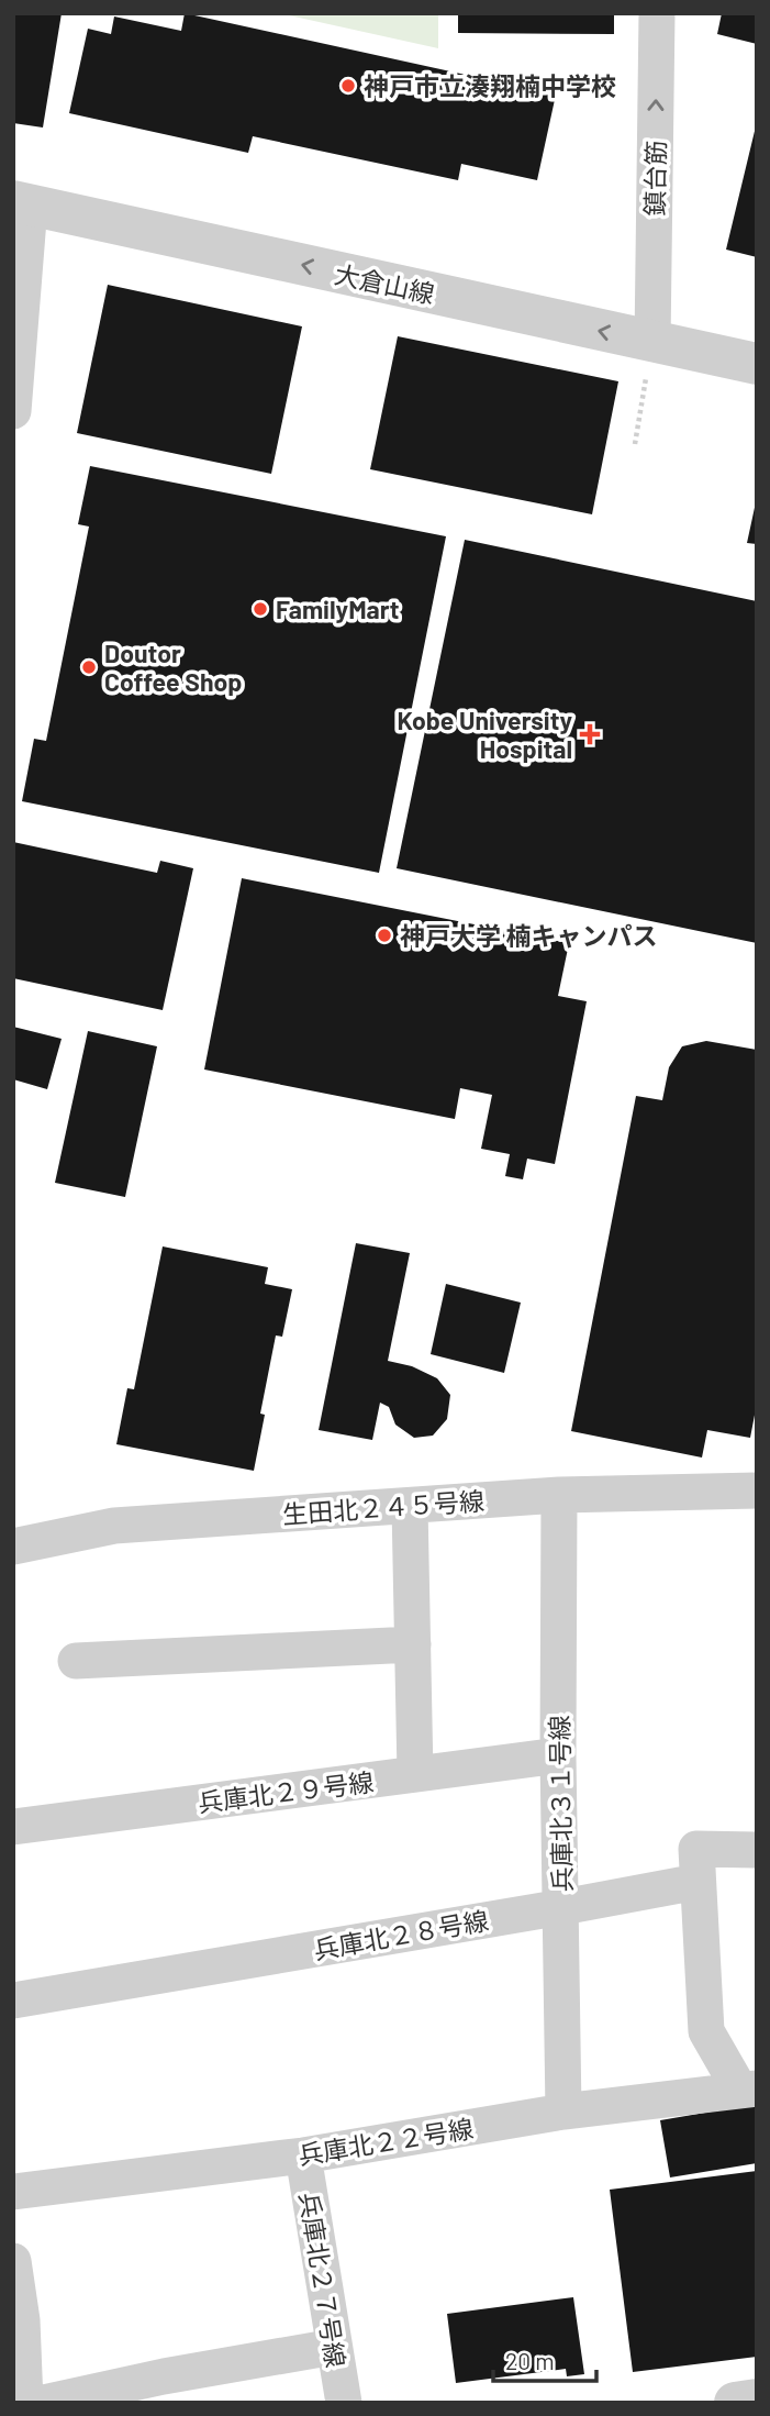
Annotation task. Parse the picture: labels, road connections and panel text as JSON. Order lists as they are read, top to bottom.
{
  "streets": {
    "street": [
      "鎮台筋",
      "大倉山線",
      "生田北２４５号線",
      "兵庫北２９号線",
      "兵庫北３１号線",
      "兵庫北２８号線",
      "兵庫北２２号線",
      "兵庫北２７号線"
    ]
  },
  "crossings": [
    ["鎮台筋", "大倉山線"],
    ["生田北２４５号線", "兵庫北３１号線"],
    ["兵庫北２９号線", "兵庫北３１号線"],
    ["兵庫北３１号線", "兵庫北２８号線"],
    ["兵庫北３１号線", "兵庫北２２号線"],
    ["兵庫北２２号線", "兵庫北２７号線"]
  ],
  "one_way": ["鎮台筋", "大倉山線"],
  "places": {
    "other": [
      "神戸市立湊翔楠中学校",
      "FamilyMart",
      "Doutor Coffee Shop",
      "神戸大学 楠キャンパス"
    ],
    "health": ["Kobe University Hospital"]
  },
  "scale_bar": "20 m"
}
